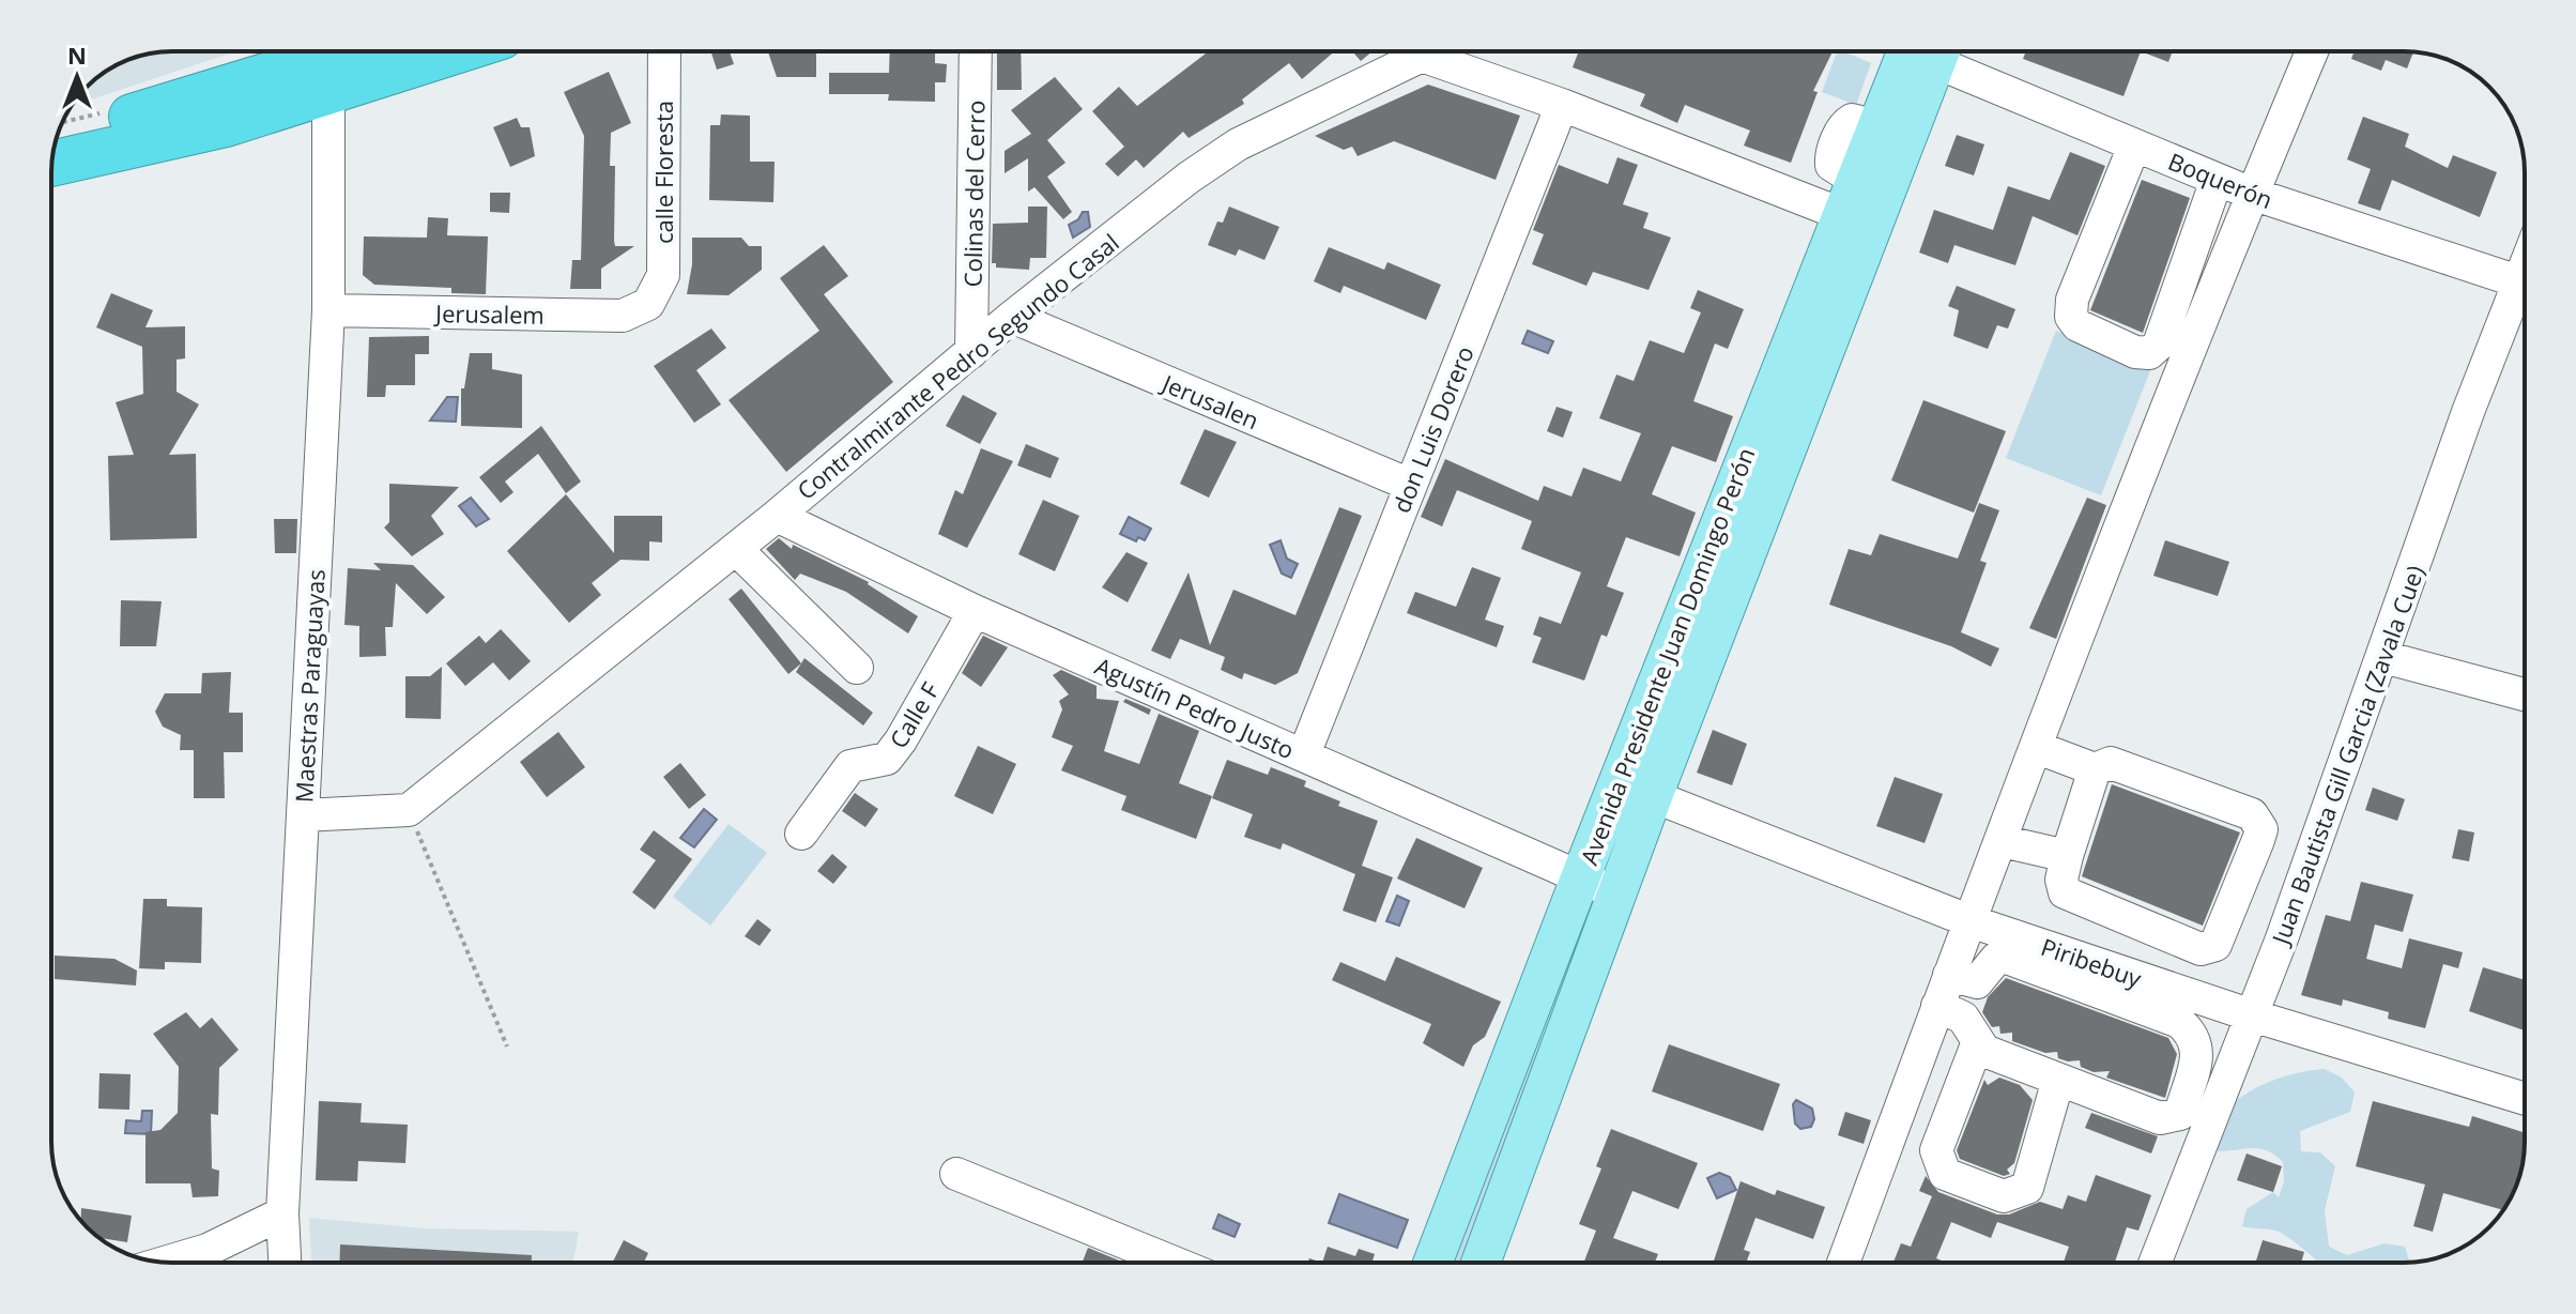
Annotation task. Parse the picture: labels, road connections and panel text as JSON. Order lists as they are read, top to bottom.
{
  "streets": {
    "main road": ["Avenida Presidente Juan Domingo Perón"],
    "street": [
      "calle Floresta",
      "Boquerón",
      "Colinas del Cerro",
      "Jerusalem",
      "Contralmirante Pedro Segundo Casal",
      "Jerusalen",
      "don Luis Dorero",
      "Maestras Paraguayas",
      "Agustín Pedro Justo",
      "Calle F",
      "Juan Bautista Gill Garcia (Zavala Cue)",
      "Piribebuy"
    ]
  },
  "crossings": [
    ["calle Floresta", "Jerusalem"],
    ["Colinas del Cerro", "Contralmirante Pedro Segundo Casal"],
    ["Jerusalem", "Maestras Paraguayas"],
    ["Contralmirante Pedro Segundo Casal", "Jerusalen"],
    ["Contralmirante Pedro Segundo Casal", "Agustín Pedro Justo"],
    ["Jerusalen", "don Luis Dorero"],
    ["don Luis Dorero", "Agustín Pedro Justo"],
    ["Avenida Presidente Juan Domingo Perón", "Agustín Pedro Justo"],
    ["Avenida Presidente Juan Domingo Perón", "Piribebuy"],
    ["Agustín Pedro Justo", "Calle F"],
    ["Juan Bautista Gill Garcia (Zavala Cue)", "Piribebuy"]
  ],
  "north": "top"
}
